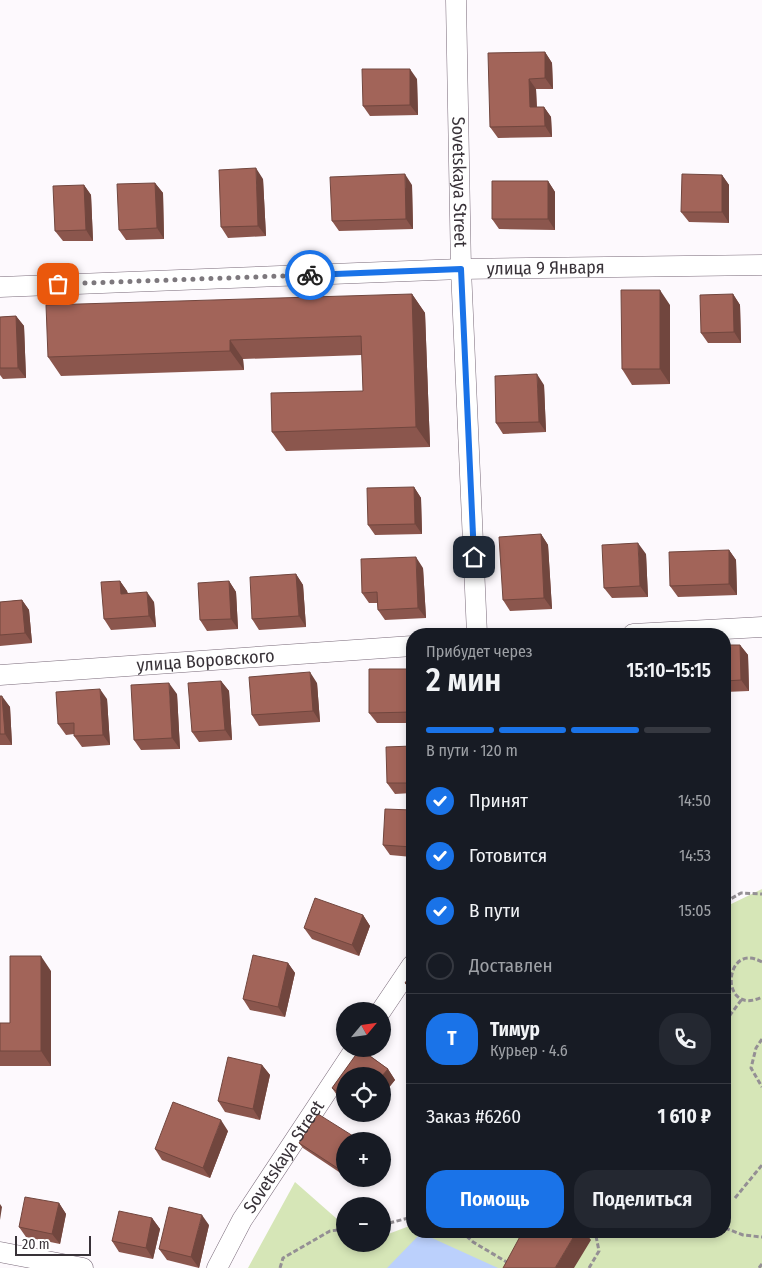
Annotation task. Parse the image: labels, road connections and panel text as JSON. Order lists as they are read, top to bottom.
{
  "streets": {
    "street": ["Sovetskaya Street", "улица 9 Января", "улица Воровского"]
  },
  "crossings": [
    ["Sovetskaya Street", "улица 9 Января"]
  ],
  "scale_bar": "20 m",
  "north": "top right",
  "page": {
    "heading": ["2 мин", "Прибудет через", "15:10–15:15"],
    "panel": [
      "Тимур",
      "Курьер · 4.6",
      "Заказ #6260",
      "1 610 ₽"
    ],
    "bar": "В пути · 120 m",
    "list": [
      ["Принят", "14:50"],
      ["Готовится", "14:53"],
      ["В пути", "15:05"],
      "Доставлен"
    ],
    "map_buttons": ["+", "−"],
    "round": "Т",
    "buttons": ["Помощь", "Поделиться"],
    "scale": "20 m"
  }
}
